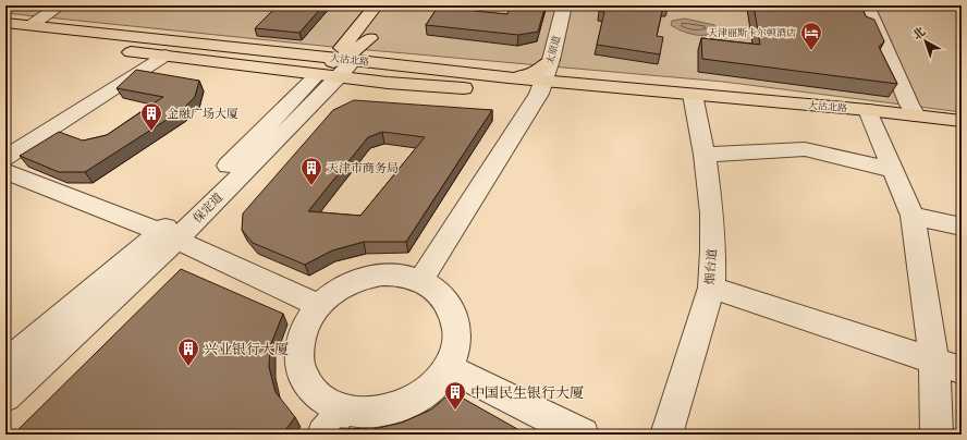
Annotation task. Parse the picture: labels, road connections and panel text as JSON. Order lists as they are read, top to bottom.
{
  "streets": {
    "main road": ["大沽北路"],
    "street": ["太原道", "保定道", "烟台道"]
  },
  "crossings": [
    ["太原道", "大沽北路"],
    ["大沽北路", "保定道"],
    ["大沽北路", "烟台道"]
  ],
  "places": {
    "hotel": ["天津丽斯卡尔顿酒店"],
    "building": [
      "金融广场大厦",
      "天津市商务局",
      "兴业银行大厦",
      "中国民生银行大厦"
    ]
  },
  "north": "top left"
}
